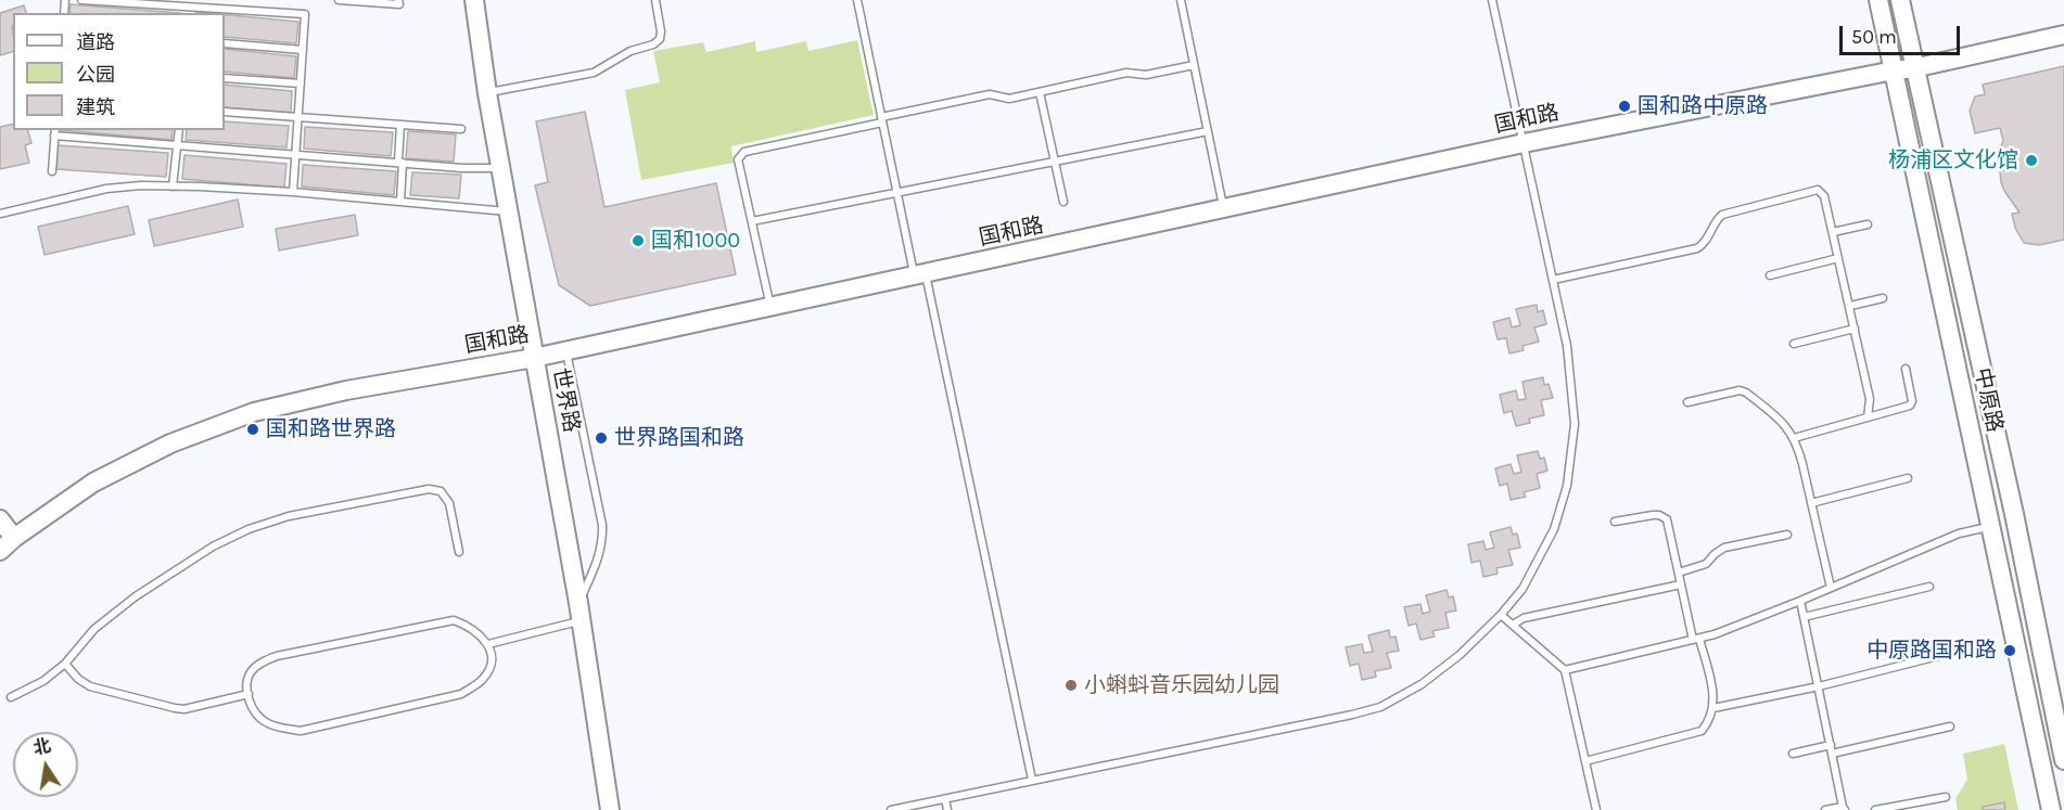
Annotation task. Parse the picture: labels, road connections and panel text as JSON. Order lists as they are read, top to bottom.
{
  "streets": {
    "street": ["国和路", "世界路", "中原路"]
  },
  "crossings": [
    ["国和路", "世界路"],
    ["国和路", "中原路"]
  ],
  "places": [
    "国和路中原路",
    "杨浦区文化馆",
    "国和1000",
    "国和路世界路",
    "世界路国和路",
    "中原路国和路",
    "小蝌蚪音乐园幼儿园"
  ],
  "legend": ["道路", "公园", "建筑"],
  "scale_bar": "50 m",
  "north": "top"
}
